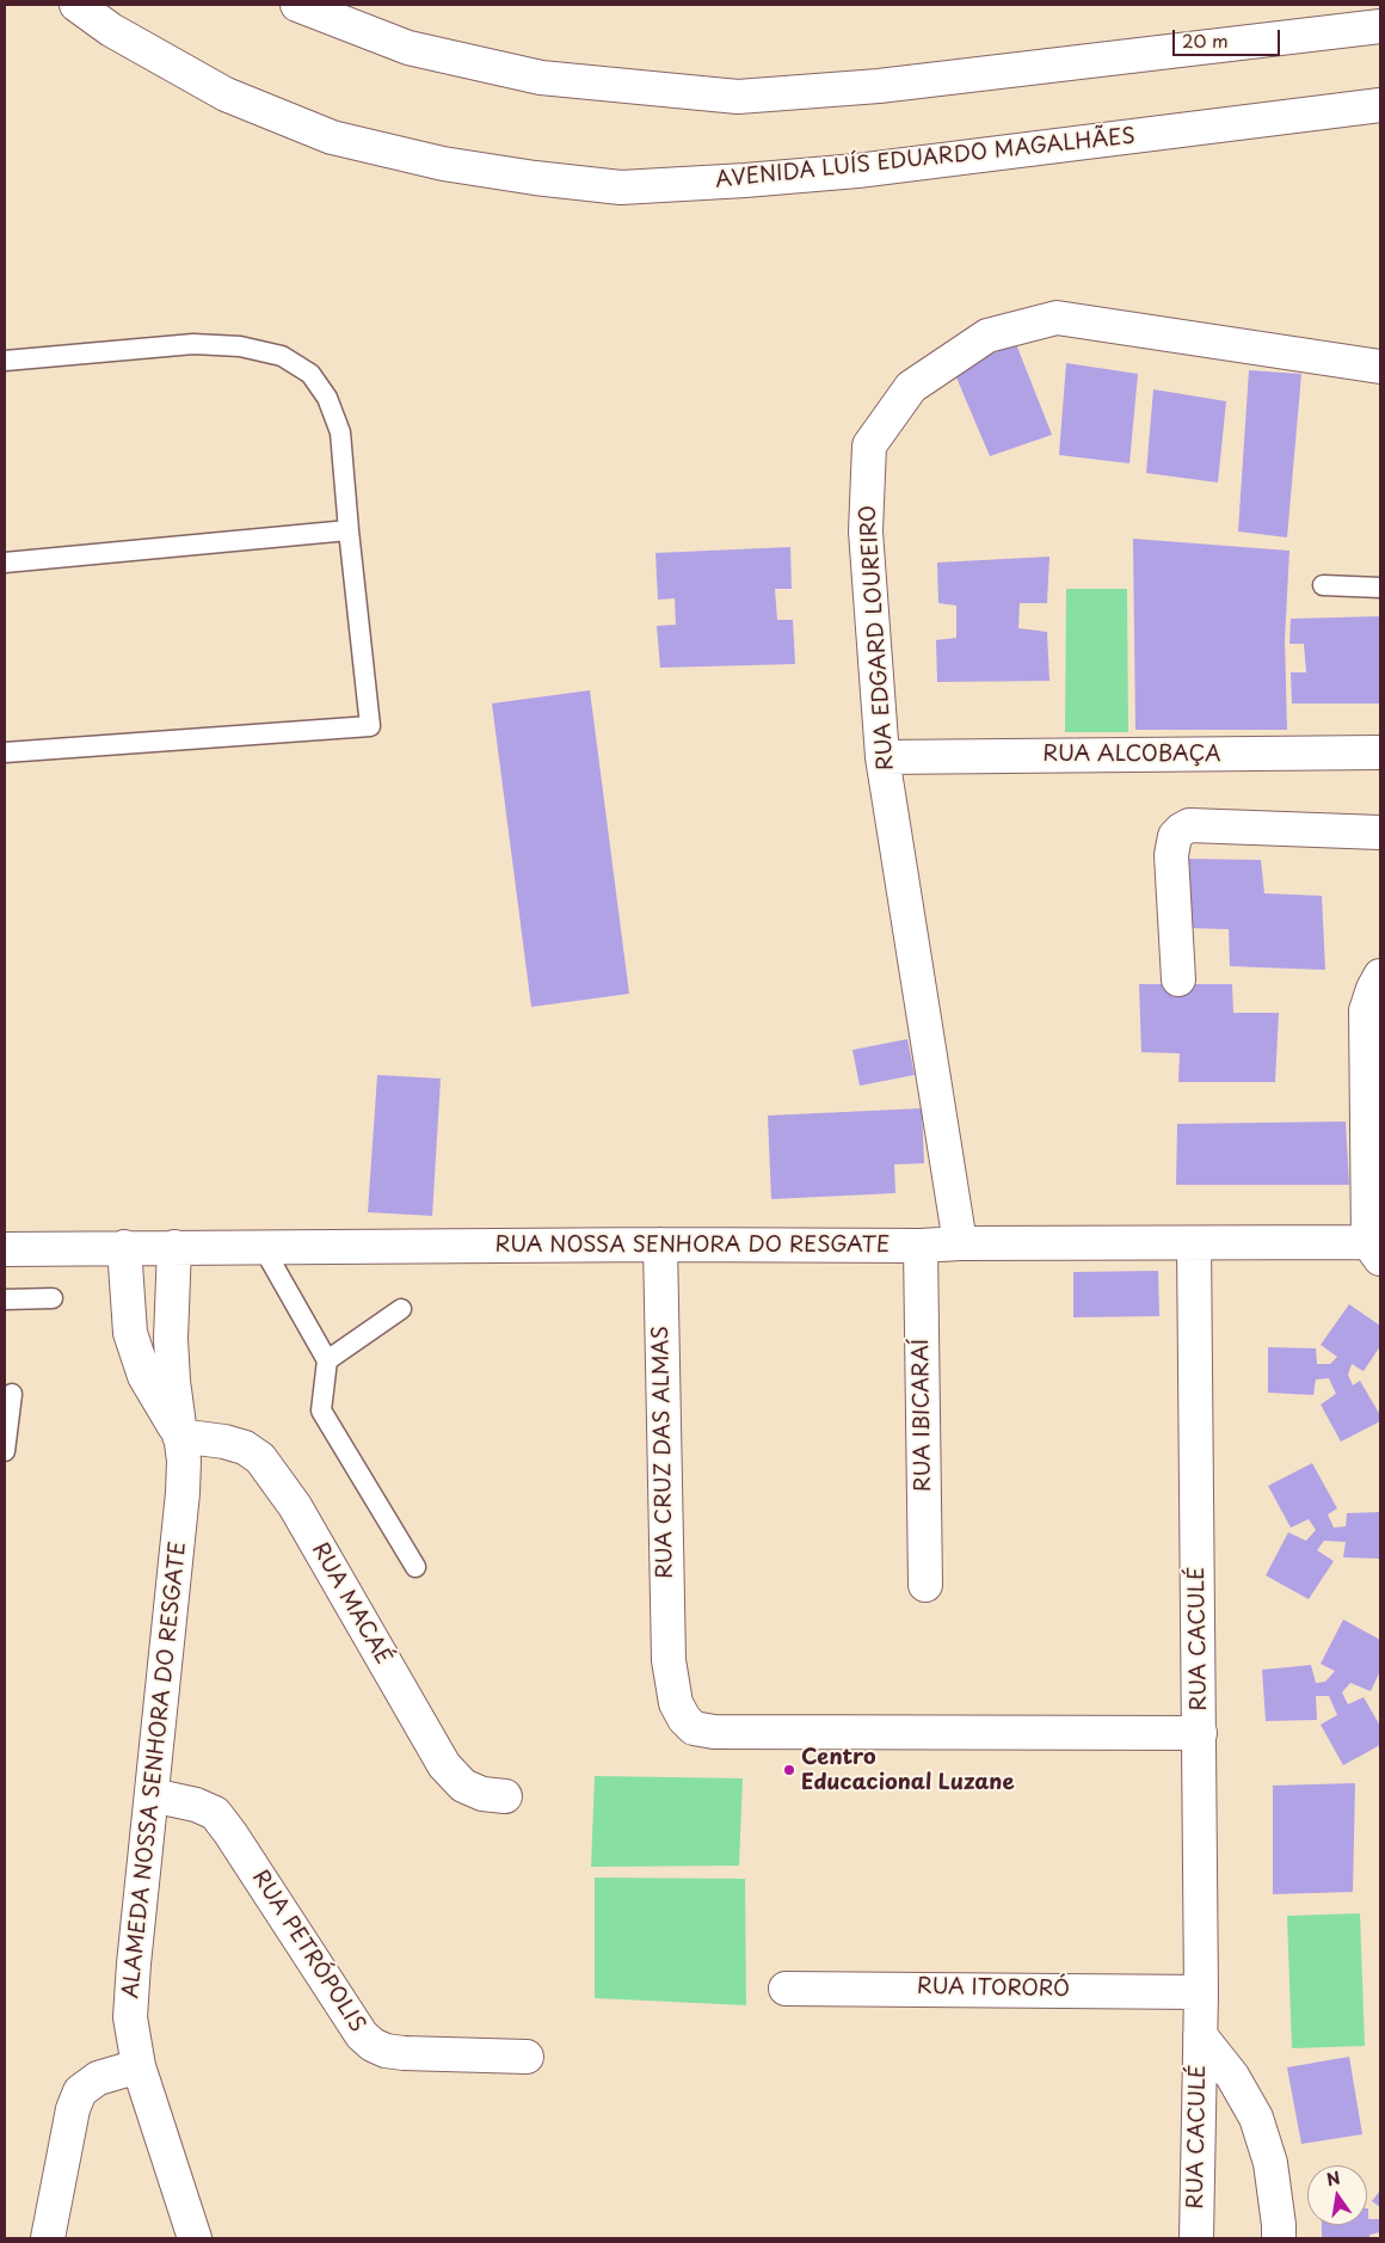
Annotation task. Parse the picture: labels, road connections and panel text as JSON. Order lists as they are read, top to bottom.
{
  "streets": {
    "street": [
      "AVENIDA LUÍS EDUARDO MAGALHÃES",
      "RUA EDGARD LOUREIRO",
      "RUA ALCOBAÇA",
      "RUA NOSSA SENHORA DO RESGATE",
      "RUA IBICARAÍ",
      "RUA CRUZ DAS ALMAS",
      "RUA MACAÉ",
      "RUA CACULÉ",
      "ALAMEDA NOSSA SENHORA DO RESGATE",
      "RUA PETRÓPOLIS",
      "RUA ITORORÓ"
    ]
  },
  "crossings": [
    ["RUA EDGARD LOUREIRO", "RUA ALCOBAÇA"],
    ["RUA EDGARD LOUREIRO", "RUA NOSSA SENHORA DO RESGATE"],
    ["RUA NOSSA SENHORA DO RESGATE", "RUA IBICARAÍ"],
    ["RUA NOSSA SENHORA DO RESGATE", "RUA CRUZ DAS ALMAS"],
    ["RUA NOSSA SENHORA DO RESGATE", "RUA CACULÉ"],
    ["RUA NOSSA SENHORA DO RESGATE", "ALAMEDA NOSSA SENHORA DO RESGATE"],
    ["RUA CRUZ DAS ALMAS", "RUA CACULÉ"],
    ["RUA MACAÉ", "ALAMEDA NOSSA SENHORA DO RESGATE"],
    ["RUA CACULÉ", "RUA ITORORÓ"],
    ["ALAMEDA NOSSA SENHORA DO RESGATE", "RUA PETRÓPOLIS"]
  ],
  "places": ["Centro Educacional Luzane"],
  "scale_bar": "20 m",
  "north": "top"
}
